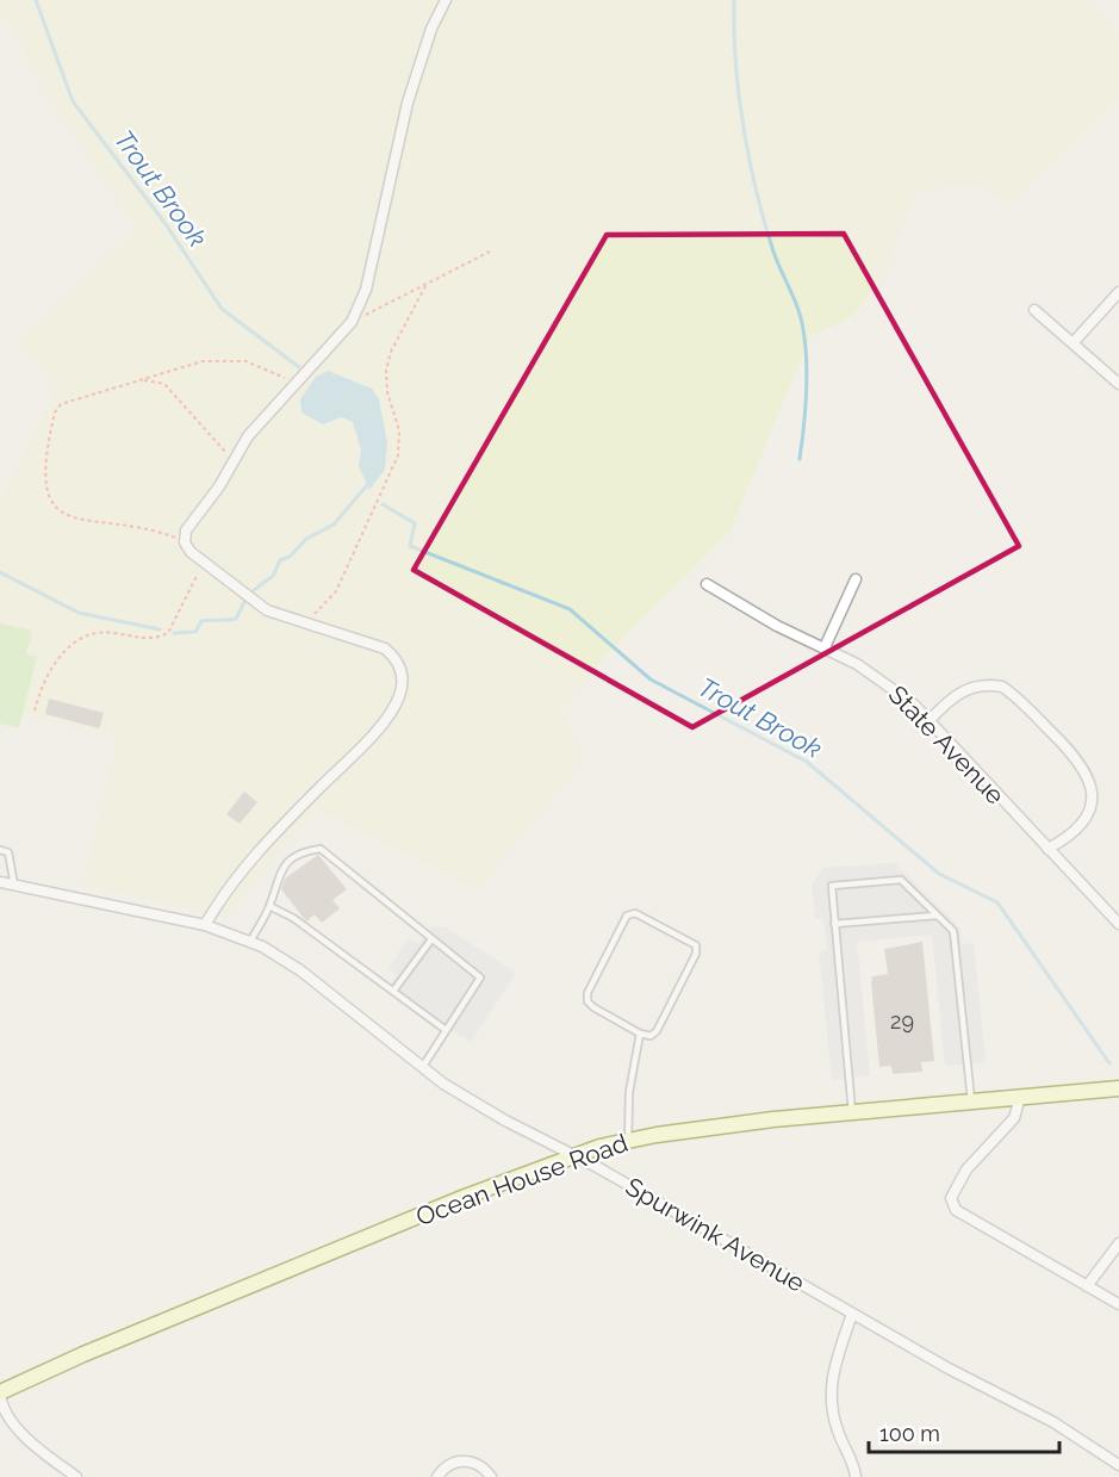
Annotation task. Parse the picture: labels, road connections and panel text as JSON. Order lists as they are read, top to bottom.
{
  "streets": {
    "main road": ["Ocean House Road"],
    "street": ["State Avenue", "Spurwink Avenue"]
  },
  "crossings": [
    ["Ocean House Road", "Spurwink Avenue"]
  ],
  "water": ["Trout Brook"],
  "house_numbers": ["29"],
  "scale_bar": "100 m"
}
